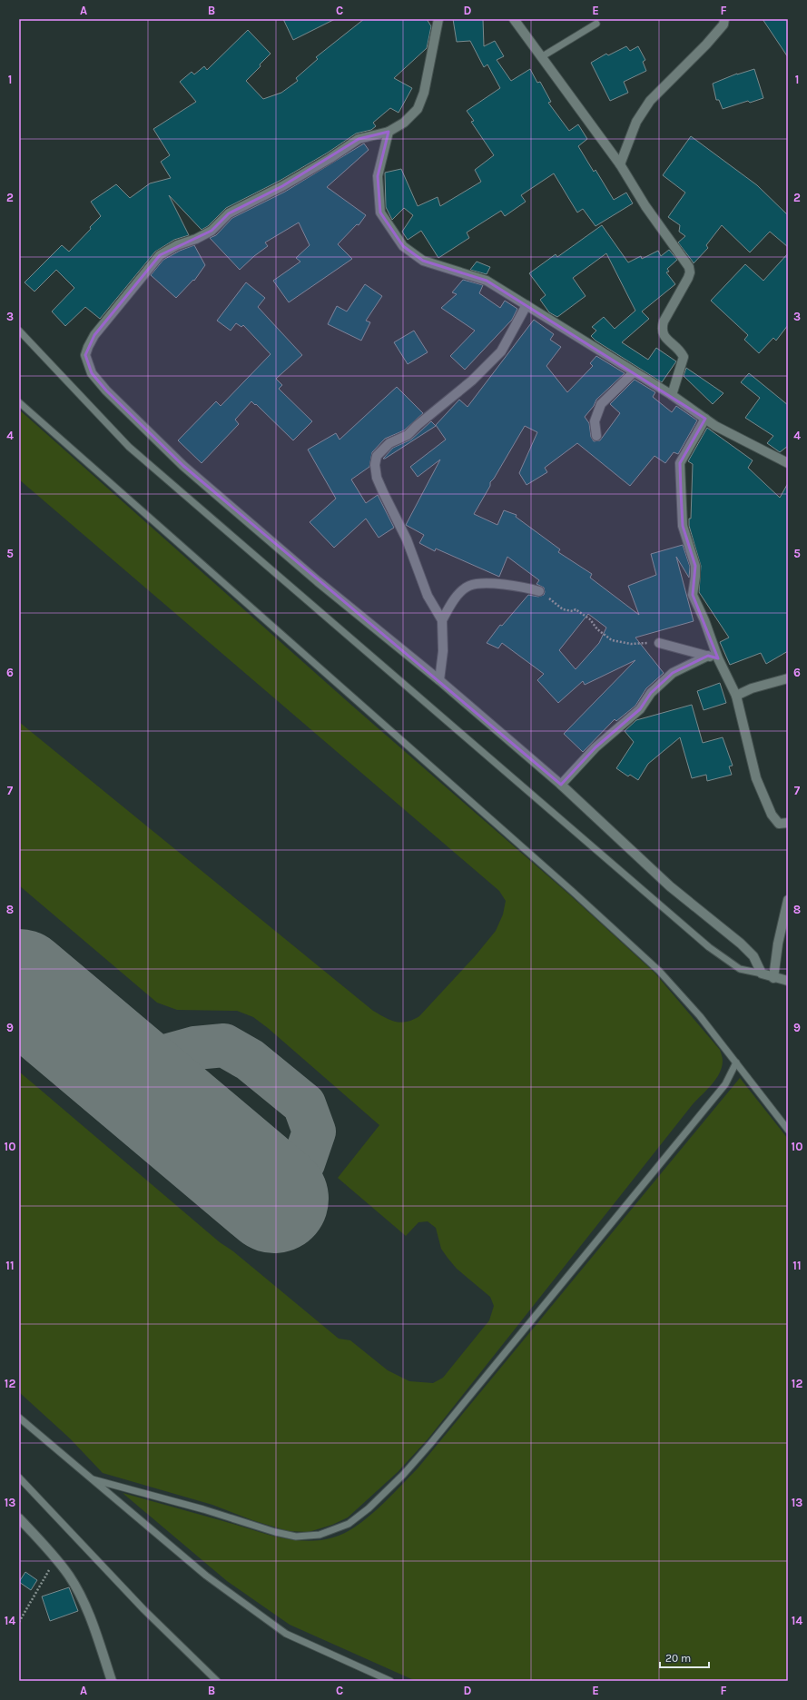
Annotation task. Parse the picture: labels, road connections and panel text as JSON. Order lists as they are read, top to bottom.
{
  "scale_bar": "20 m",
  "grid": {
    "columns": [
      "A",
      "B",
      "C",
      "D",
      "E",
      "F"
    ],
    "rows": [
      "1",
      "2",
      "3",
      "4",
      "5",
      "6",
      "7",
      "8",
      "9",
      "10",
      "11",
      "12",
      "13",
      "14"
    ]
  }
}
